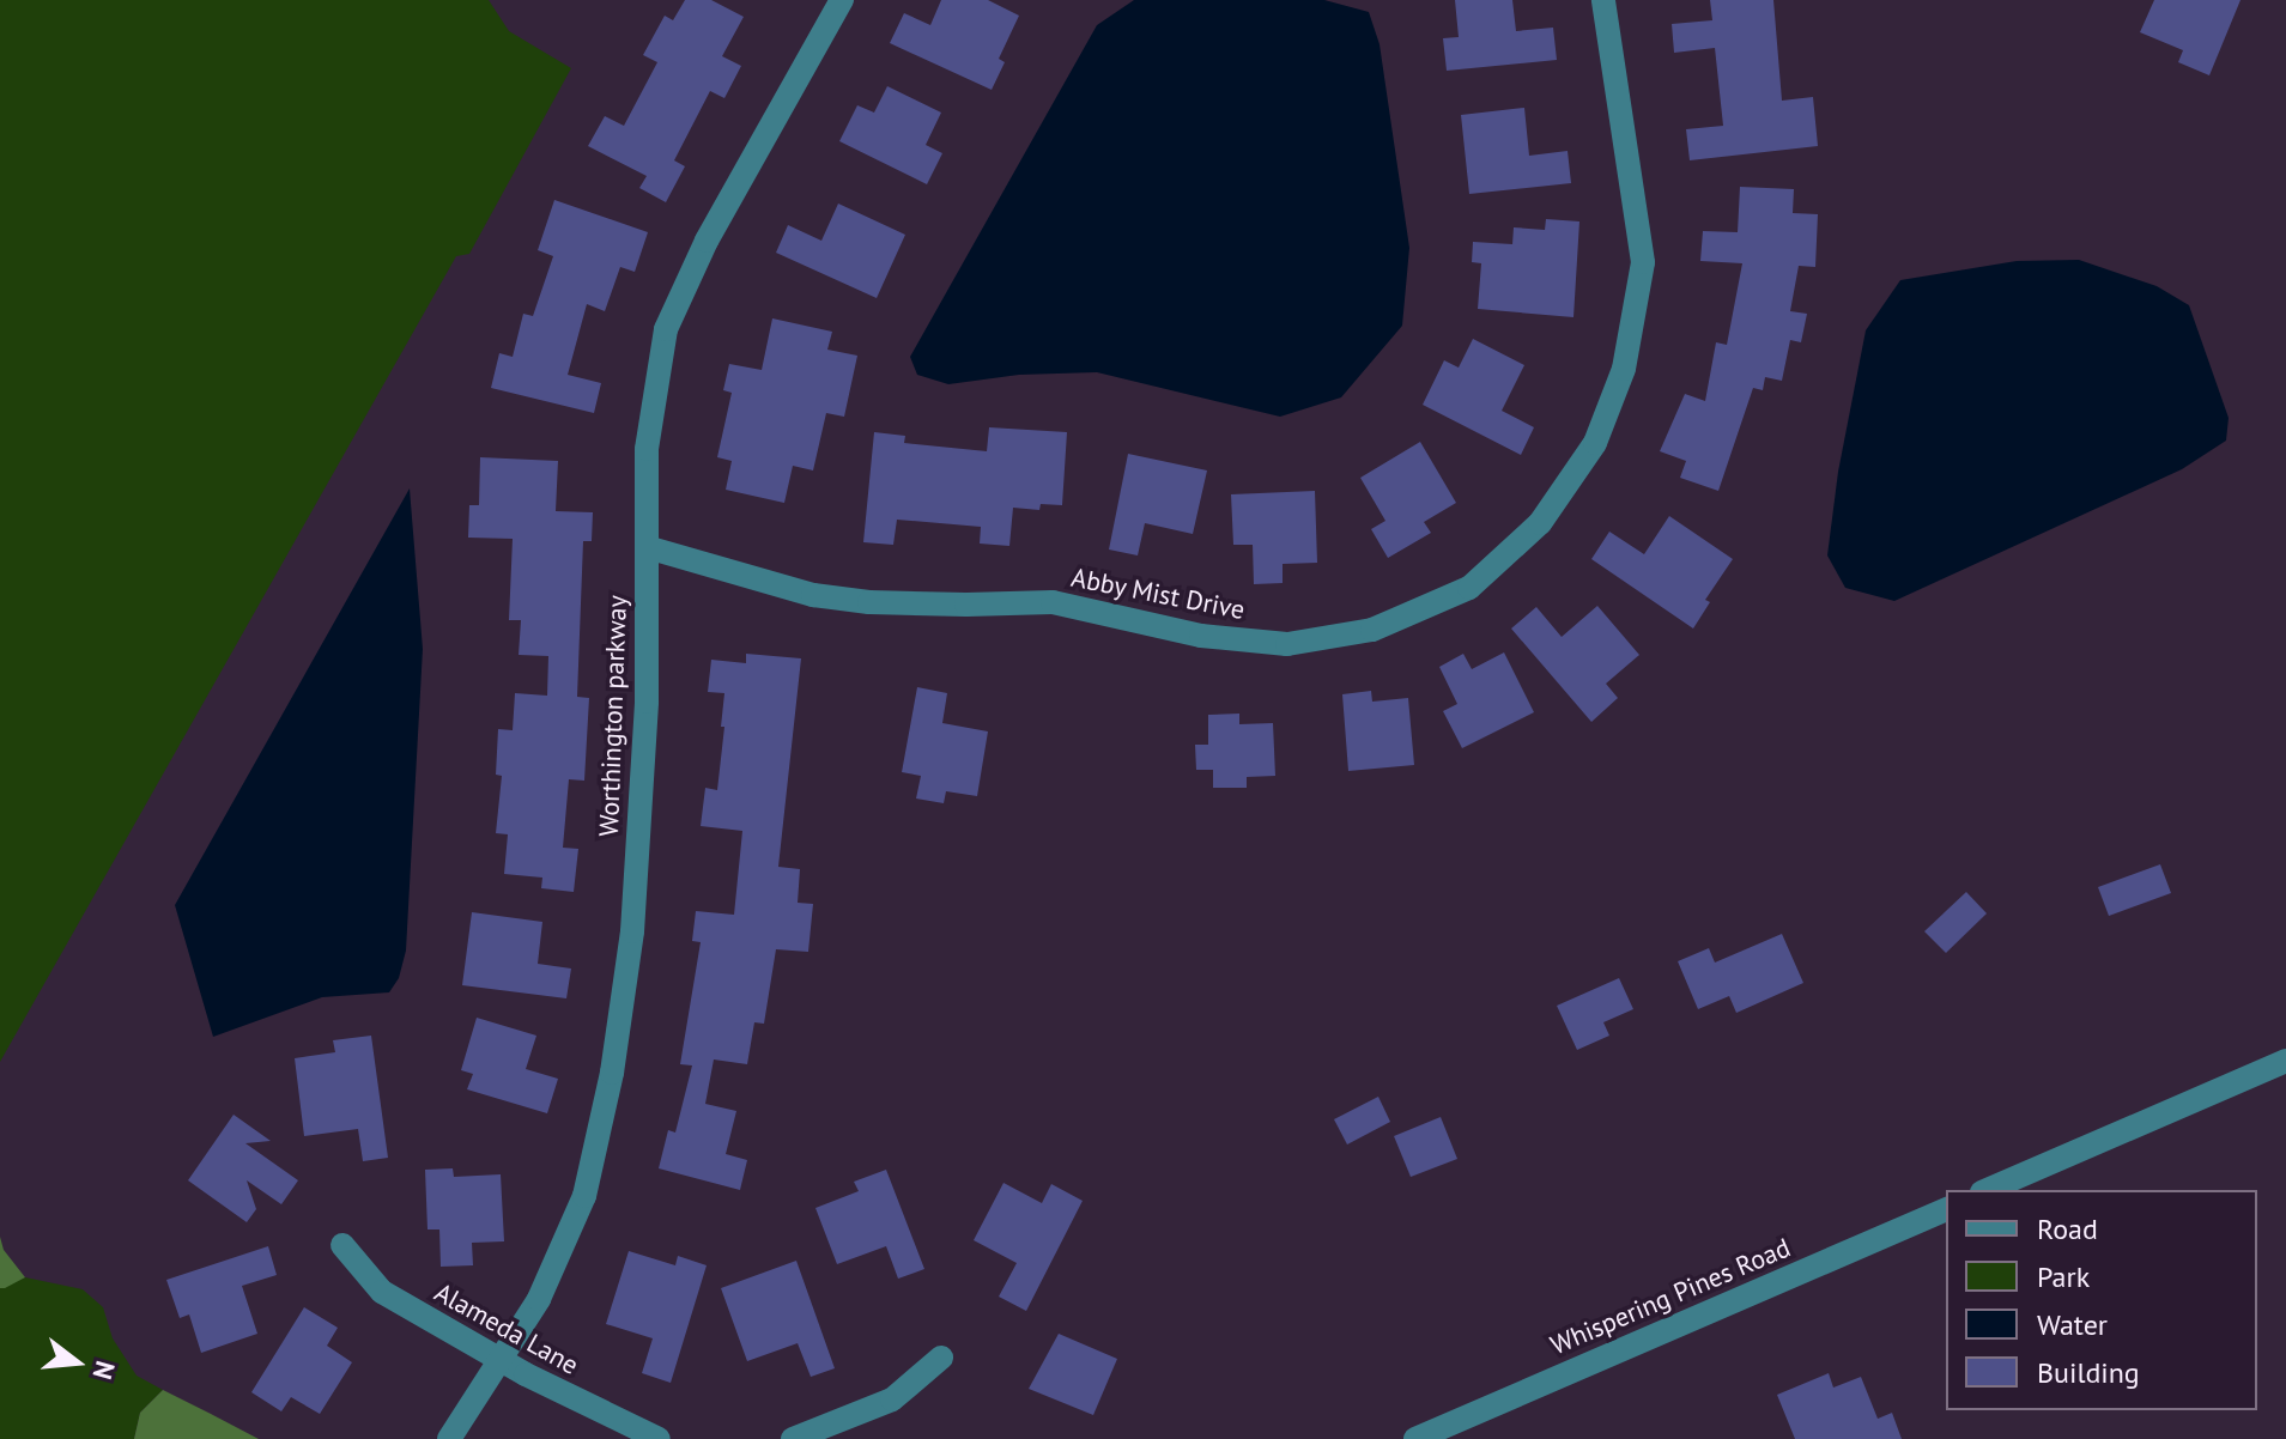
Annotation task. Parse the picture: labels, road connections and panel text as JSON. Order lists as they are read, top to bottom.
{
  "streets": {
    "street": [
      "Abby Mist Drive",
      "Worthington parkway",
      "Whispering Pines Road",
      "Alameda Lane"
    ]
  },
  "crossings": [
    ["Abby Mist Drive", "Worthington parkway"],
    ["Worthington parkway", "Alameda Lane"]
  ],
  "legend": [
    "Road",
    "Park",
    "Water",
    "Building"
  ],
  "north": "right"
}
